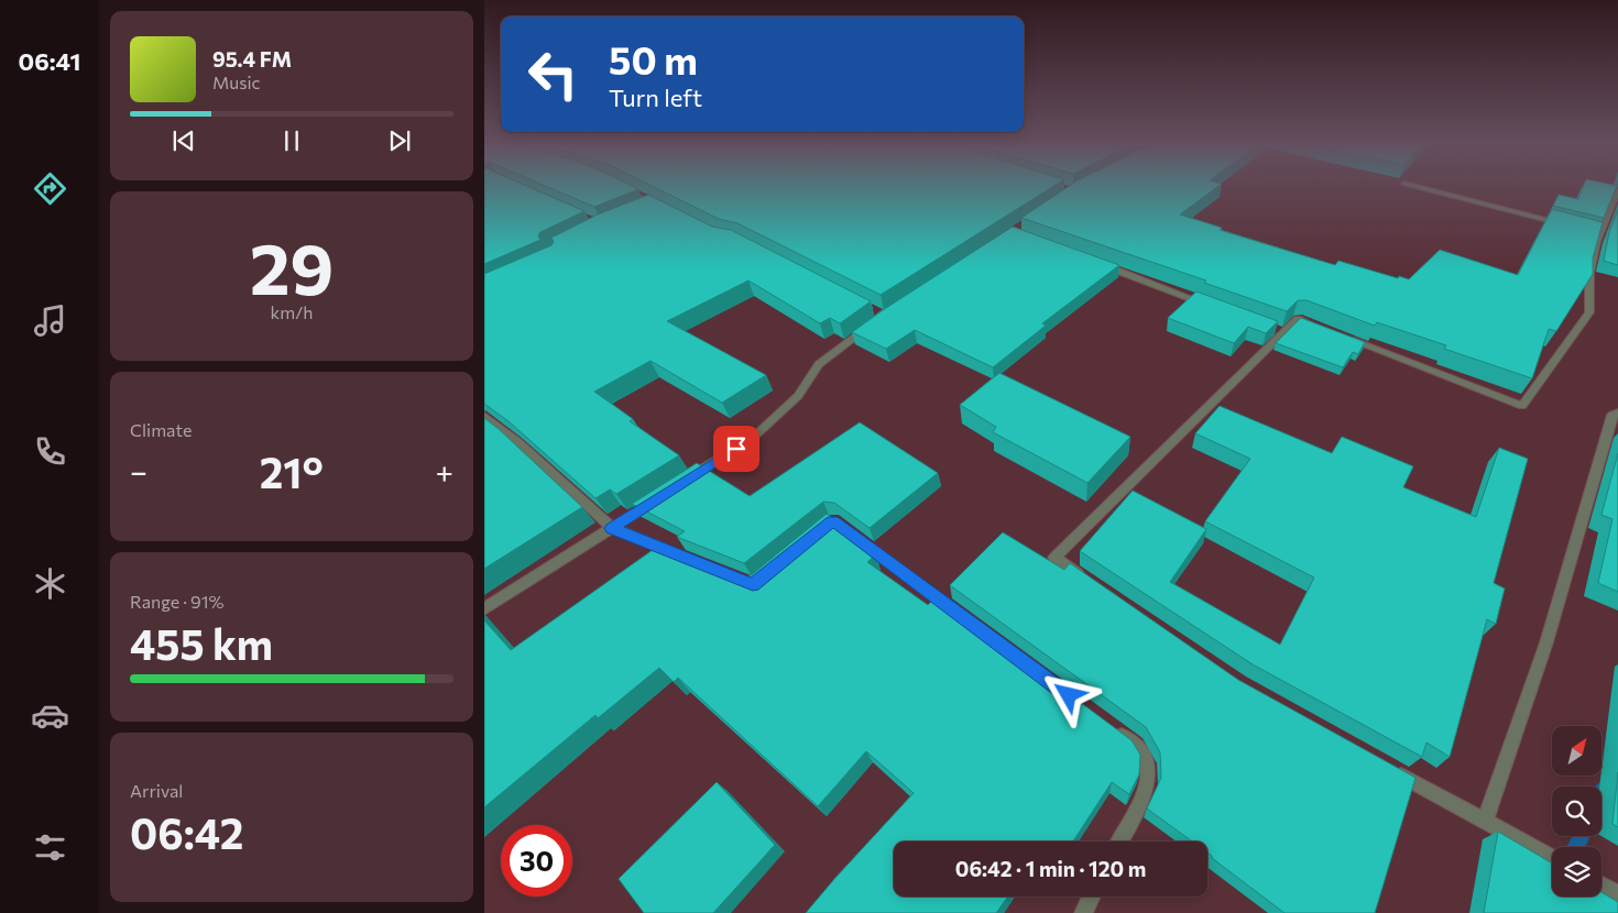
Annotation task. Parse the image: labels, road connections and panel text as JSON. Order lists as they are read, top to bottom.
{
  "north": "top right",
  "page": {
    "tabs": "06:41",
    "turn": ["50 m", "Turn left"],
    "song": ["95.4 FM", "Music"],
    "tile": [
      ["29", "km/h"],
      "Climate",
      ["Range · 91%", "455 km"],
      ["Arrival", "06:42"]
    ],
    "heat": ["−", "21°", "+"],
    "limit": "30",
    "trip": "06:42 · 1 min · 120 m"
  }
}
